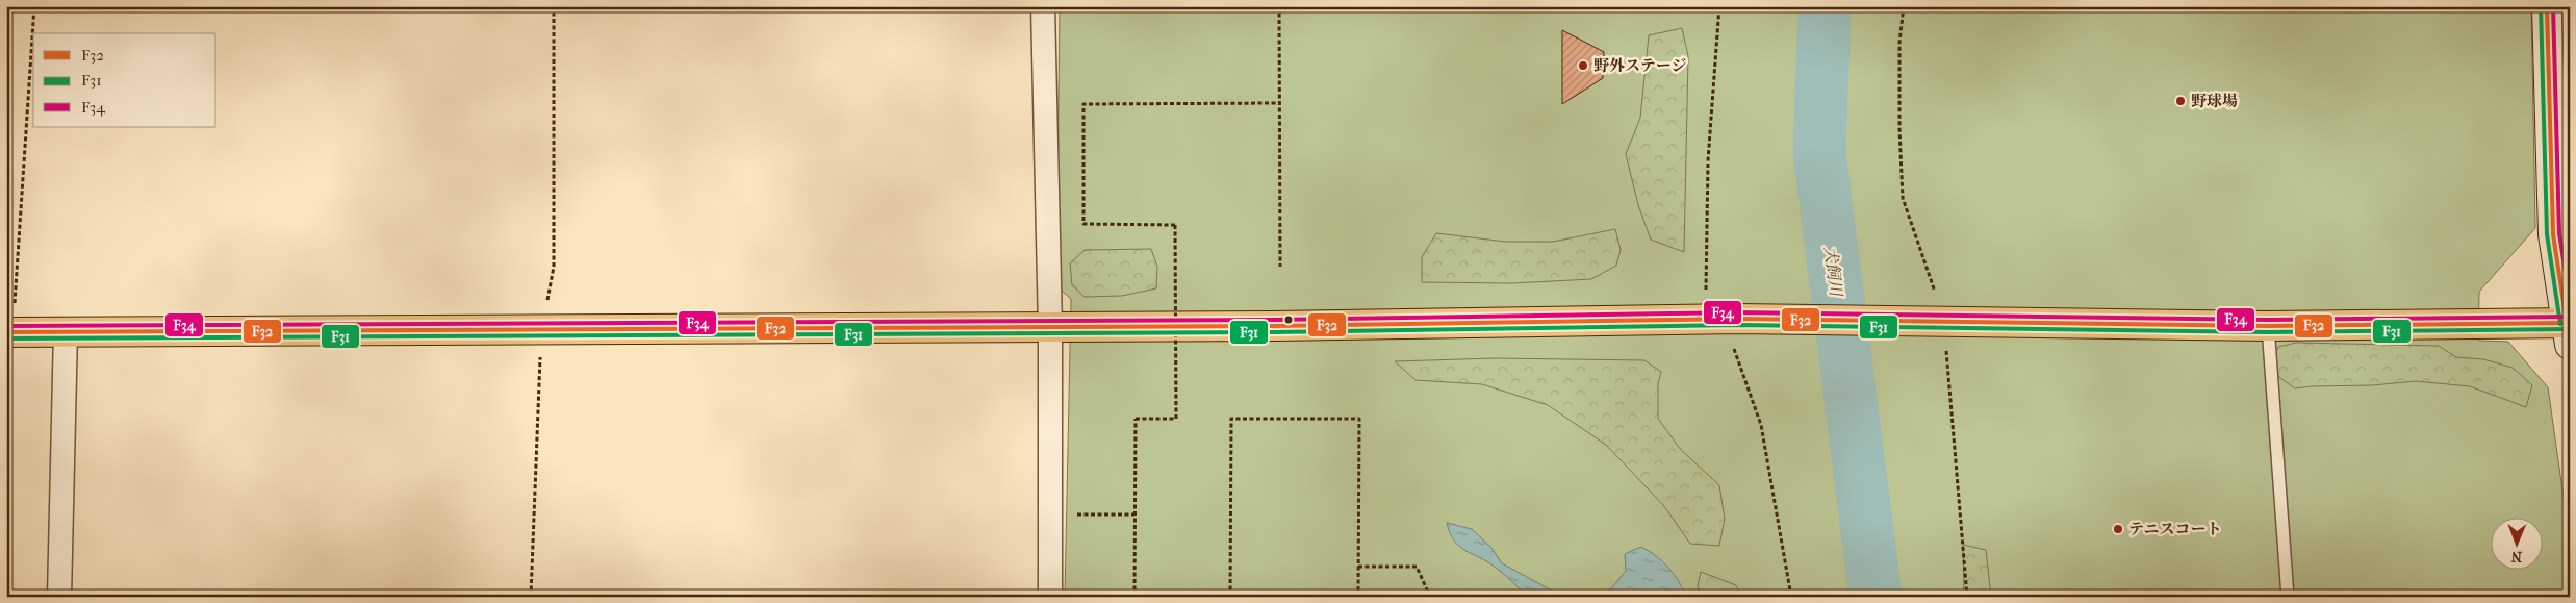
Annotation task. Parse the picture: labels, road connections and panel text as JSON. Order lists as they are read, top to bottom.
{
  "water": ["犬飼川"],
  "places": ["野外ステージ", "野球場", "テニスコート"],
  "lines": ["transit line F32", "transit line F31", "transit line F34"],
  "legend": ["F32", "F31", "F34"],
  "north": "bottom"
}
